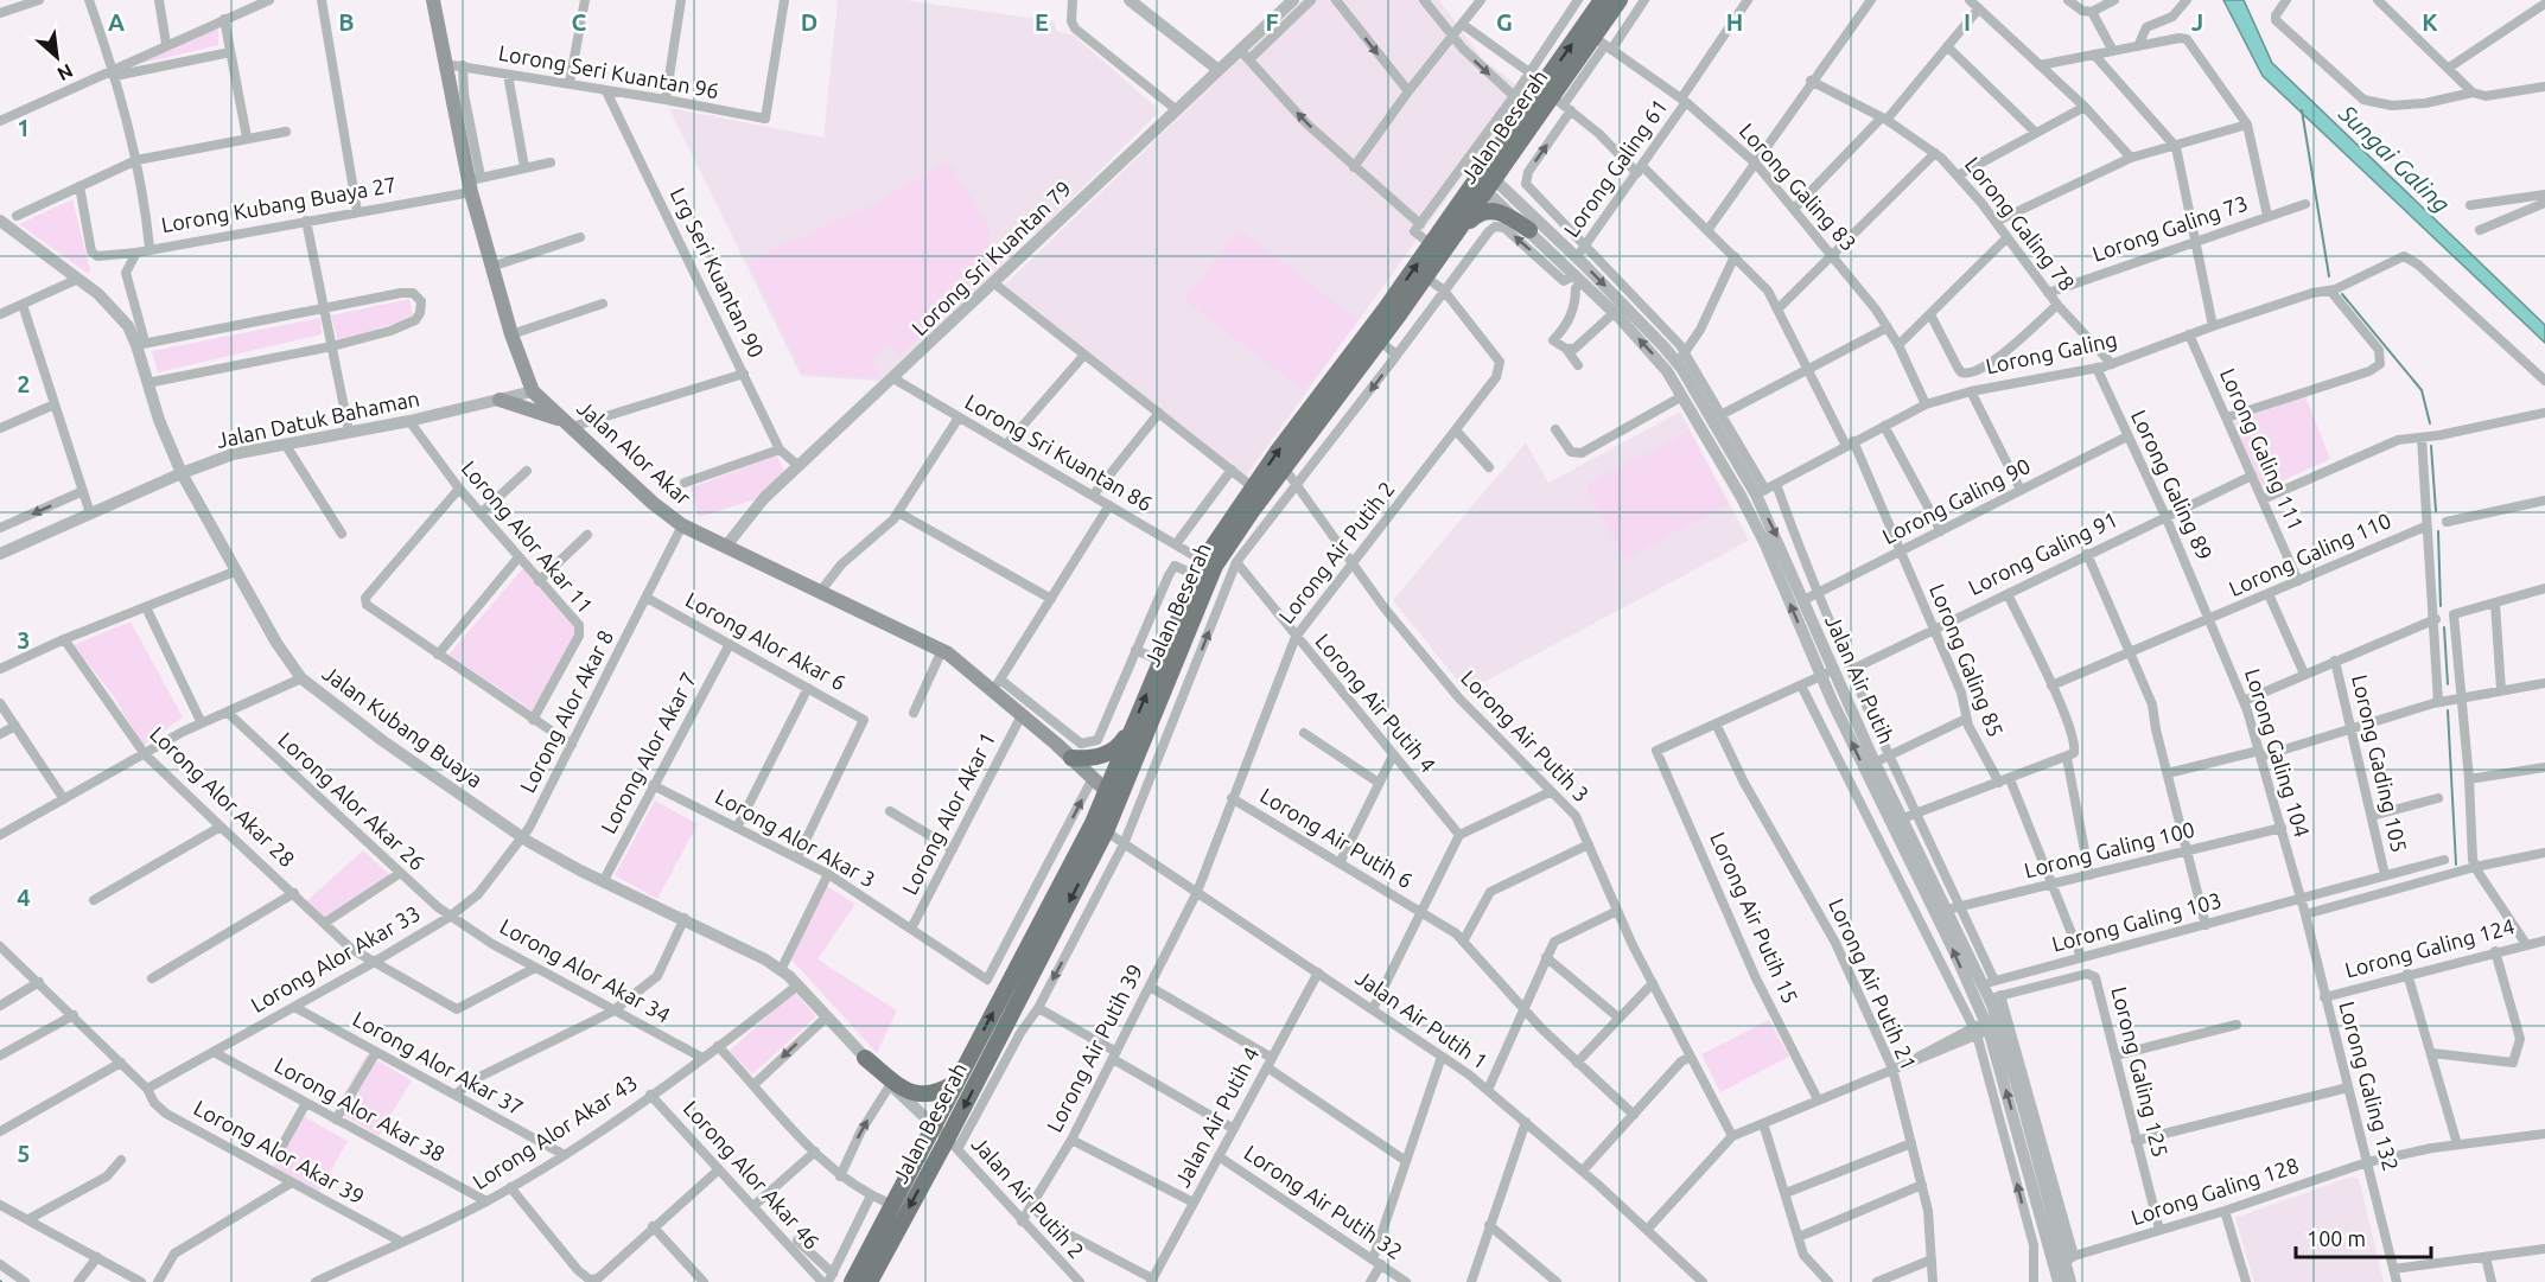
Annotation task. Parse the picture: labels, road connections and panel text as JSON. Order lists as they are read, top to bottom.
{
  "streets": {
    "highway": ["Jalan Beserah"],
    "main road": ["Jalan Alor Akar"],
    "street": [
      "Lorong Seri Kuantan 96",
      "Lorong Galing 61",
      "Lorong Galing 83",
      "Lorong Kubang Buaya 27",
      "Lorong Galing 78",
      "Lorong Galing 73",
      "Lorong Sri Kuantan 79",
      "Lrg Seri Kuantan 90",
      "Lorong Galing",
      "Jalan Datuk Bahaman",
      "Lorong Galing 111",
      "Lorong Sri Kuantan 86",
      "Lorong Galing 89",
      "Lorong Galing 90",
      "Lorong Alor Akar 11",
      "Lorong Air Putih 2",
      "Lorong Galing 91",
      "Lorong Galing 110",
      "Lorong Alor Akar 6",
      "Lorong Galing 85",
      "Jalan Air Putih",
      "Lorong Air Putih 4",
      "Lorong Alor Akar 8",
      "Jalan Kubang Buaya",
      "Lorong Air Putih 3",
      "Lorong Alor Akar 7",
      "Lorong Galing 104",
      "Lorong Gading 105",
      "Lorong Alor Akar 28",
      "Lorong Alor Akar 26",
      "Lorong Alor Akar 1",
      "Lorong Alor Akar 3",
      "Lorong Air Putih 6",
      "Lorong Galing 100",
      "Lorong Air Putih 15",
      "Lorong Galing 103",
      "Lorong Galing 124",
      "Lorong Alor Akar 33",
      "Lorong Alor Akar 34",
      "Lorong Air Putih 21",
      "Jalan Air Putih 1",
      "Lorong Air Putih 39",
      "Lorong Alor Akar 37",
      "Lorong Galing 125",
      "Lorong Galing 132",
      "Lorong Alor Akar 38",
      "Jalan Air Putih 4",
      "Lorong Alor Akar 43",
      "Lorong Alor Akar 39",
      "Lorong Alor Akar 46",
      "Lorong Galing 128",
      "Jalan Air Putih 2",
      "Lorong Air Putih 32"
    ]
  },
  "crossings": [
    ["Lorong Seri Kuantan 96", "Lrg Seri Kuantan 90"],
    ["Lorong Seri Kuantan 96", "Jalan Alor Akar"],
    ["Jalan Beserah", "Lorong Galing 83"],
    ["Jalan Beserah", "Jalan Alor Akar"],
    ["Jalan Beserah", "Lorong Sri Kuantan 86"],
    ["Jalan Beserah", "Lorong Galing 85"],
    ["Jalan Beserah", "Jalan Air Putih"],
    ["Jalan Beserah", "Jalan Kubang Buaya"],
    ["Jalan Beserah", "Lorong Air Putih 3"],
    ["Jalan Beserah", "Jalan Air Putih 1"],
    ["Jalan Beserah", "Jalan Air Putih 2"],
    ["Lorong Galing 61", "Lorong Galing 83"],
    ["Lorong Galing 61", "Lorong Galing 85"],
    ["Lorong Galing 61", "Jalan Air Putih"],
    ["Lorong Galing 83", "Lorong Galing"],
    ["Lorong Kubang Buaya 27", "Jalan Alor Akar"],
    ["Lorong Galing 78", "Lorong Galing 73"],
    ["Lorong Galing 78", "Lorong Galing"],
    ["Lorong Sri Kuantan 79", "Lrg Seri Kuantan 90"],
    ["Lorong Sri Kuantan 79", "Jalan Alor Akar"],
    ["Lorong Sri Kuantan 79", "Lorong Sri Kuantan 86"],
    ["Lorong Galing", "Lorong Galing 111"],
    ["Lorong Galing", "Lorong Galing 89"],
    ["Lorong Galing", "Lorong Galing 85"],
    ["Lorong Galing", "Jalan Air Putih"],
    ["Jalan Datuk Bahaman", "Jalan Alor Akar"],
    ["Jalan Datuk Bahaman", "Lorong Alor Akar 11"],
    ["Jalan Datuk Bahaman", "Jalan Kubang Buaya"],
    ["Lorong Galing 111", "Lorong Galing 91"],
    ["Lorong Galing 111", "Lorong Galing 110"],
    ["Jalan Alor Akar", "Lorong Alor Akar 8"],
    ["Jalan Alor Akar", "Lorong Alor Akar 1"],
    ["Jalan Alor Akar", "Lorong Alor Akar 3"],
    ["Lorong Galing 89", "Lorong Galing 90"],
    ["Lorong Galing 89", "Lorong Galing 91"],
    ["Lorong Galing 89", "Lorong Galing 110"],
    ["Lorong Galing 89", "Lorong Galing 104"],
    ["Lorong Galing 90", "Lorong Galing 85"],
    ["Lorong Galing 90", "Jalan Air Putih"],
    ["Lorong Air Putih 2", "Lorong Air Putih 4"],
    ["Lorong Air Putih 2", "Lorong Air Putih 3"],
    ["Lorong Air Putih 2", "Lorong Air Putih 6"],
    ["Lorong Air Putih 2", "Jalan Air Putih 1"],
    ["Lorong Air Putih 2", "Lorong Air Putih 39"],
    ["Lorong Galing 91", "Lorong Galing 85"],
    ["Lorong Galing 110", "Lorong Galing 104"],
    ["Lorong Alor Akar 6", "Lorong Alor Akar 8"],
    ["Lorong Alor Akar 6", "Lorong Alor Akar 7"],
    ["Lorong Alor Akar 6", "Lorong Alor Akar 3"],
    ["Lorong Galing 85", "Lorong Galing 100"],
    ["Lorong Galing 85", "Lorong Galing 103"],
    ["Jalan Air Putih", "Lorong Galing 100"],
    ["Jalan Air Putih", "Lorong Galing 103"],
    ["Jalan Air Putih", "Lorong Galing 125"],
    ["Jalan Air Putih", "Lorong Galing 128"],
    ["Lorong Alor Akar 8", "Jalan Kubang Buaya"],
    ["Lorong Alor Akar 8", "Lorong Alor Akar 33"],
    ["Jalan Kubang Buaya", "Lorong Alor Akar 7"],
    ["Jalan Kubang Buaya", "Lorong Alor Akar 33"],
    ["Jalan Kubang Buaya", "Lorong Alor Akar 43"],
    ["Jalan Kubang Buaya", "Jalan Air Putih 2"],
    ["Lorong Alor Akar 7", "Lorong Alor Akar 3"],
    ["Lorong Galing 104", "Lorong Galing 100"],
    ["Lorong Galing 104", "Lorong Galing 103"],
    ["Lorong Galing 104", "Lorong Galing 132"],
    ["Lorong Gading 105", "Lorong Galing 103"],
    ["Lorong Alor Akar 28", "Lorong Alor Akar 33"],
    ["Lorong Alor Akar 28", "Lorong Alor Akar 34"],
    ["Lorong Alor Akar 26", "Lorong Alor Akar 33"],
    ["Lorong Alor Akar 26", "Lorong Alor Akar 34"],
    ["Lorong Alor Akar 1", "Lorong Alor Akar 3"],
    ["Lorong Air Putih 15", "Lorong Air Putih 21"],
    ["Lorong Galing 103", "Lorong Galing 132"],
    ["Lorong Galing 124", "Lorong Galing 132"],
    ["Lorong Alor Akar 33", "Lorong Alor Akar 34"],
    ["Lorong Alor Akar 33", "Lorong Alor Akar 37"],
    ["Lorong Alor Akar 33", "Lorong Alor Akar 38"],
    ["Lorong Alor Akar 33", "Lorong Alor Akar 39"],
    ["Lorong Alor Akar 34", "Lorong Alor Akar 43"],
    ["Jalan Air Putih 1", "Lorong Air Putih 39"],
    ["Jalan Air Putih 1", "Jalan Air Putih 4"],
    ["Lorong Air Putih 39", "Jalan Air Putih 2"],
    ["Lorong Alor Akar 37", "Lorong Alor Akar 43"],
    ["Lorong Galing 125", "Lorong Galing 128"],
    ["Lorong Galing 132", "Lorong Galing 128"],
    ["Lorong Alor Akar 38", "Lorong Alor Akar 43"],
    ["Jalan Air Putih 4", "Lorong Air Putih 32"],
    ["Lorong Alor Akar 43", "Lorong Alor Akar 39"],
    ["Lorong Alor Akar 43", "Lorong Alor Akar 46"]
  ],
  "water": ["Sungai Galing"],
  "scale_bar": "100 m",
  "north": "bottom right",
  "grid": {
    "columns": [
      "A",
      "B",
      "C",
      "D",
      "E",
      "F",
      "G",
      "H",
      "I",
      "J",
      "K"
    ],
    "rows": [
      "1",
      "2",
      "3",
      "4",
      "5"
    ]
  }
}
